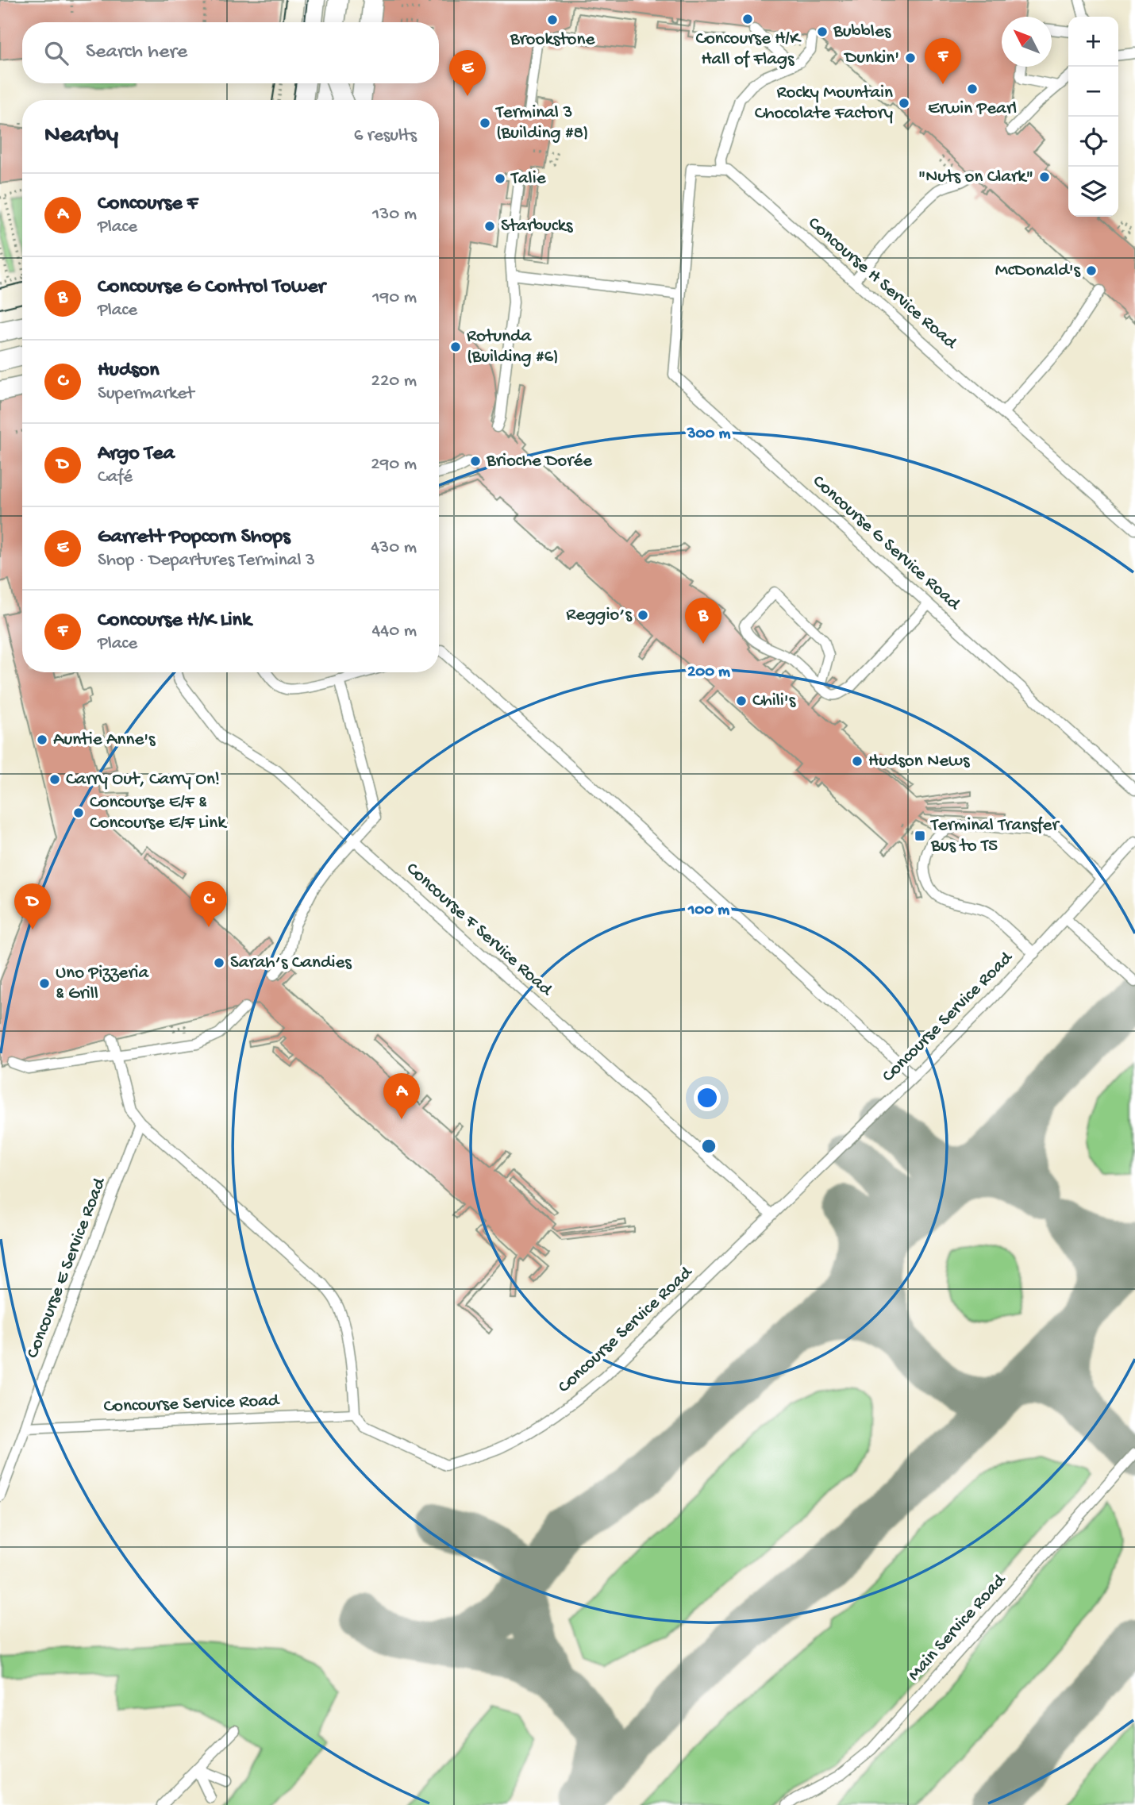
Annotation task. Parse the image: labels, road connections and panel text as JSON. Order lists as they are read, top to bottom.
{
  "streets": {
    "lane": [
      "Concourse H Service Road",
      "Concourse G Service Road",
      "Concourse F Service Road",
      "Concourse Service Road",
      "Concourse E Service Road",
      "Main Service Road"
    ]
  },
  "crossings": [
    ["Concourse F Service Road", "Concourse Service Road"],
    ["Concourse Service Road", "Concourse E Service Road"]
  ],
  "places": {
    "other": [
      "Concourse H/K Hall of Flags",
      "Brookstone",
      "Bubbles",
      "Dunkin'",
      "Erwin Pearl",
      "Rocky Mountain Chocolate Factory",
      "Terminal 3 (Building #8)",
      "\"Nuts on Clark\"",
      "Talie",
      "Starbucks",
      "McDonald's",
      "Rotunda (Building #6)",
      "Brioche Dorée",
      "Reggio’s",
      "Chili's",
      "Auntie Anne's",
      "Hudson News",
      "Carry Out, Carry On!",
      "Concourse E/F & Concourse E/F Link",
      "Sarah’s Candies",
      "Uno Pizzeria & Grill"
    ],
    "transit": ["Terminal Transfer Bus to T5"]
  },
  "north": "top left",
  "page": {
    "map_buttons": ["+", "−"],
    "search": "Search here",
    "pins": [
      "F",
      "E",
      "B",
      "C",
      "D",
      "A"
    ],
    "heading": ["Nearby", "6 results"],
    "list": [
      {
        "mark": "A",
        "name": "Concourse F",
        "note": "Place",
        "value": "130 m"
      },
      {
        "mark": "B",
        "name": "Concourse G Control Tower",
        "note": "Place",
        "value": "190 m"
      },
      {
        "mark": "C",
        "name": "Hudson",
        "note": "Supermarket",
        "value": "220 m"
      },
      {
        "mark": "D",
        "name": "Argo Tea",
        "note": "Café",
        "value": "290 m"
      },
      {
        "mark": "E",
        "name": "Garrett Popcorn Shops",
        "note": "Shop · Departures Terminal 3",
        "value": "430 m"
      },
      {
        "mark": "F",
        "name": "Concourse H/K Link",
        "note": "Place",
        "value": "440 m"
      }
    ]
  },
  "rings": ["300 m", "200 m", "100 m"]
}
